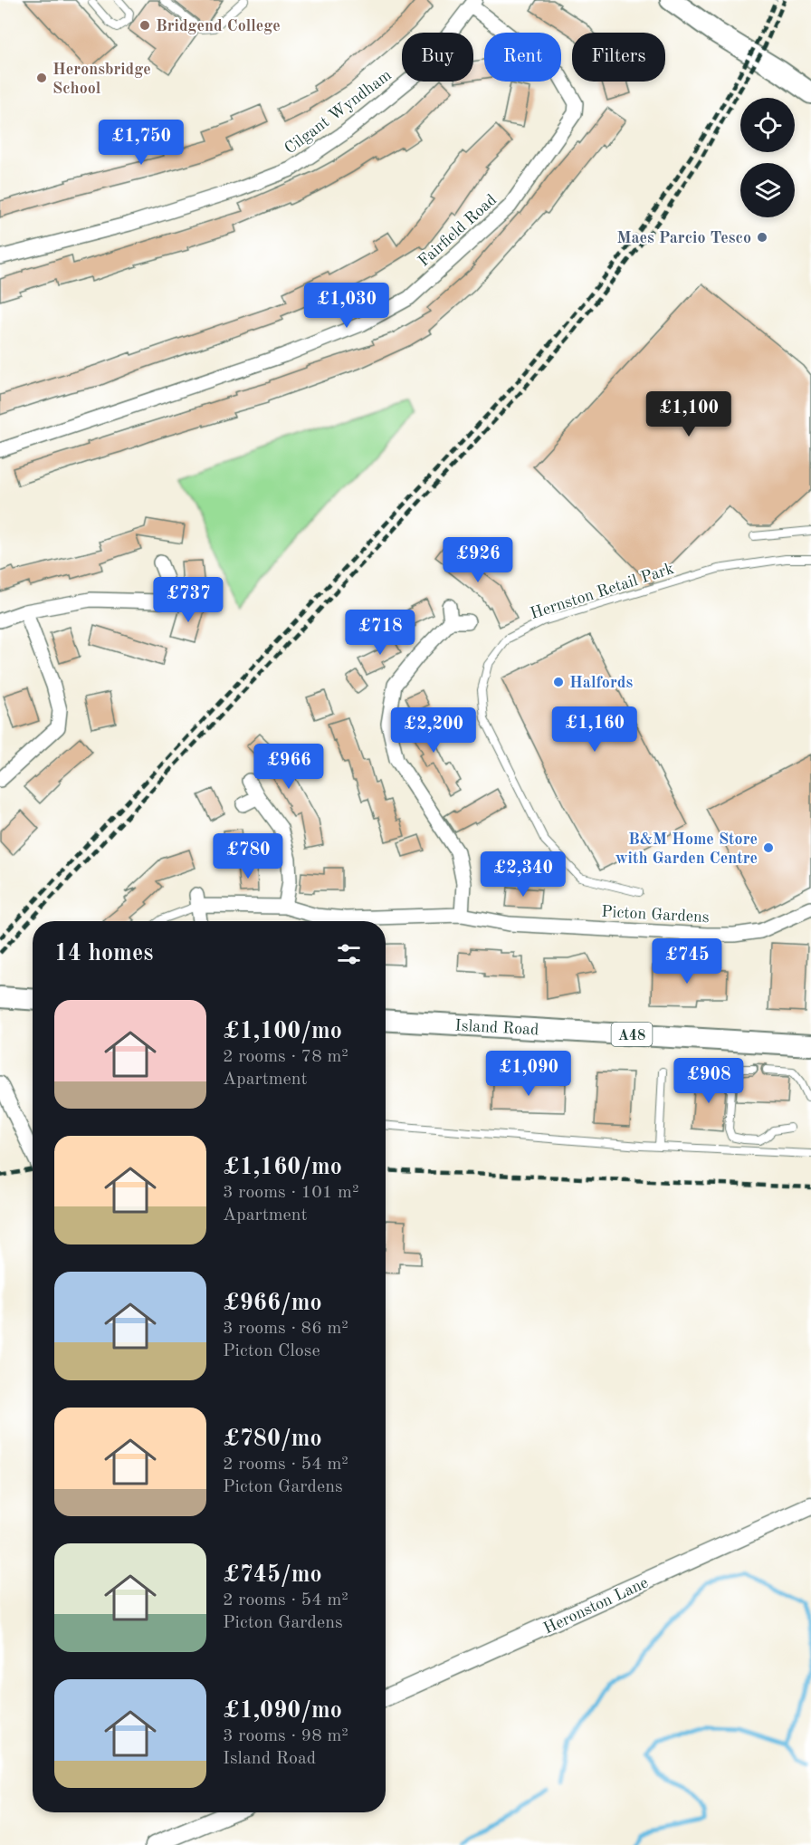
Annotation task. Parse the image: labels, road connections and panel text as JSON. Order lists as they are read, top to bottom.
{
  "streets": {
    "main road": ["Island Road", "A48"],
    "street": [
      "Cilgant Wyndham",
      "Fairfield Road",
      "Picton Gardens",
      "Heronston Lane"
    ],
    "lane": ["Hernston Retail Park"]
  },
  "crossings": [
    ["Cilgant Wyndham", "Fairfield Road"]
  ],
  "places": [
    "Bridgend College",
    "Heronsbridge School",
    "Maes Parcio Tesco",
    "Halfords",
    "B&M Home Store with Garden Centre"
  ],
  "page": {
    "chip": ["Buy", "Rent", "Filters"],
    "price": [
      "£1,750",
      "£1,030",
      "£1,100",
      "£926",
      "£737",
      "£718",
      "£1,160",
      "£2,200",
      "£966",
      "£780",
      "£2,340",
      "£745",
      "£1,090",
      "£908"
    ],
    "heading": "14 homes",
    "list": [
      {
        "name": "£1,100/mo",
        "note": "2 rooms · 78 m² · Apartment"
      },
      {
        "name": "£1,160/mo",
        "note": "3 rooms · 101 m² · Apartment"
      },
      {
        "name": "£966/mo",
        "note": "3 rooms · 86 m² · Picton Close"
      },
      {
        "name": "£780/mo",
        "note": "2 rooms · 54 m² · Picton Gardens"
      },
      {
        "name": "£745/mo",
        "note": "2 rooms · 54 m² · Picton Gardens"
      },
      {
        "name": "£1,090/mo",
        "note": "3 rooms · 98 m² · Island Road"
      }
    ]
  }
}
